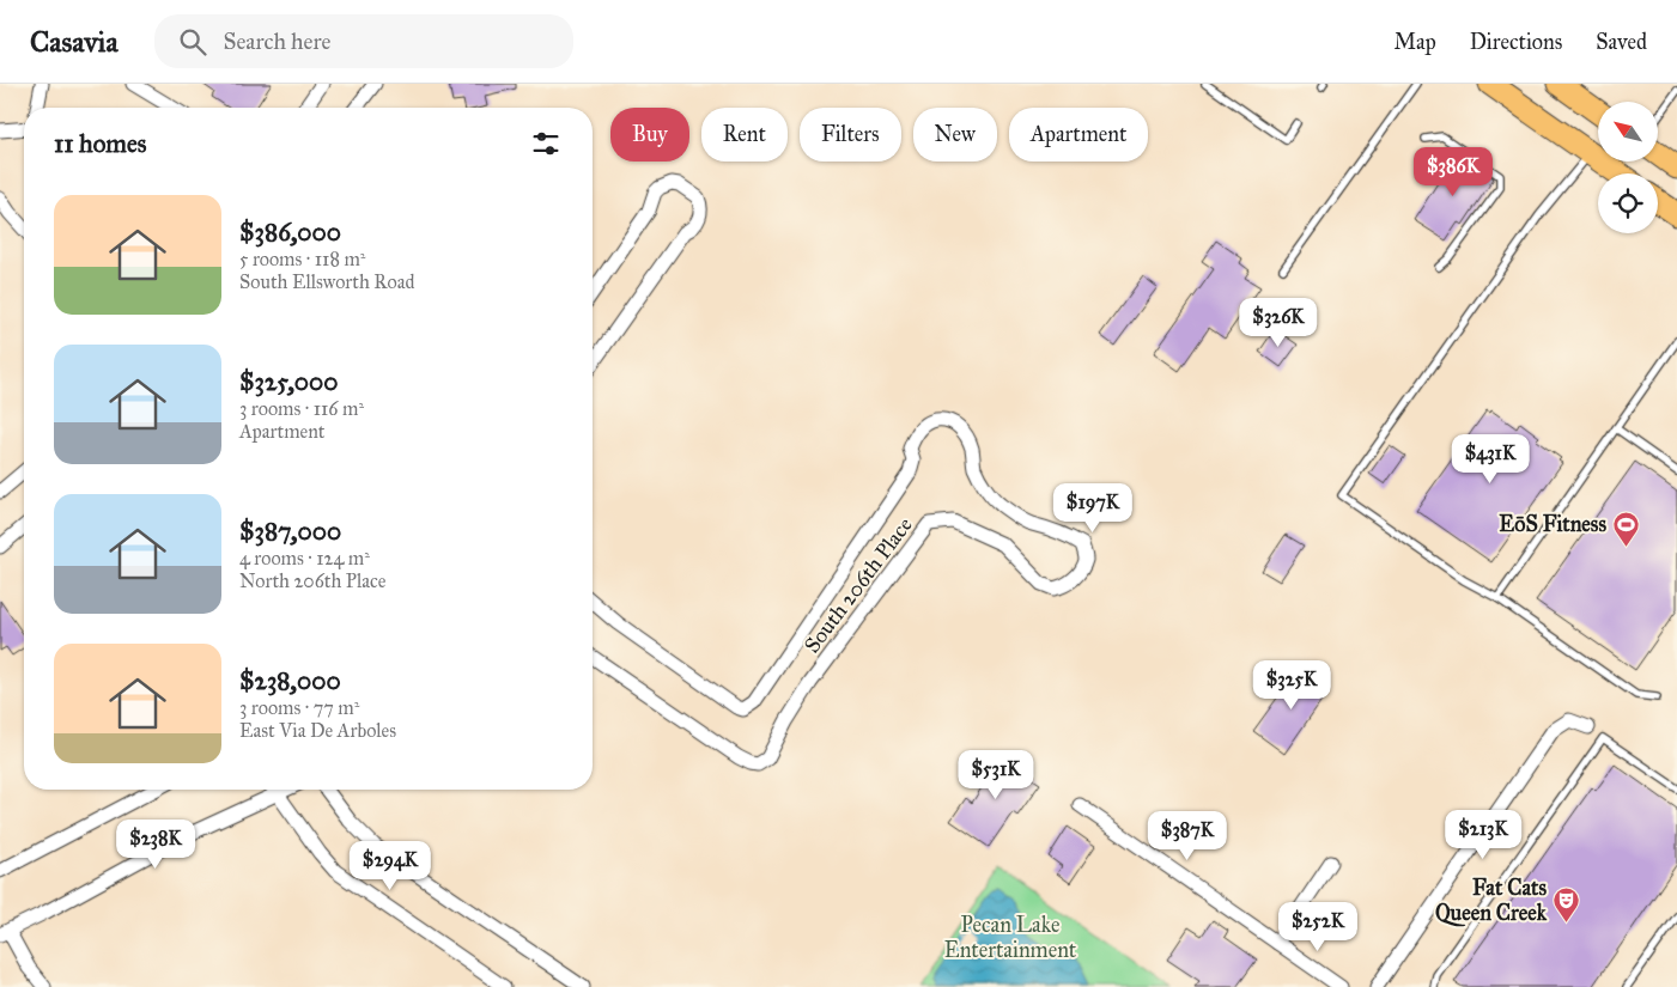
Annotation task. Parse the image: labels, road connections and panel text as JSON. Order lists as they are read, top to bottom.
{
  "streets": {
    "street": ["South 206th Place"]
  },
  "parks": ["Pecan Lake Entertainment"],
  "places": {
    "sports": ["EōS Fitness"],
    "theatre": ["Fat Cats Queen Creek"]
  },
  "north": "top left",
  "page": {
    "header": "Casavia",
    "search": "Search here",
    "nav": ["Map", "Directions", "Saved"],
    "chip": [
      "Buy",
      "Rent",
      "Filters",
      "New",
      "Apartment"
    ],
    "heading": "11 homes",
    "price": [
      "$386K",
      "$326K",
      "$431K",
      "$197K",
      "$325K",
      "$531K",
      "$213K",
      "$387K",
      "$238K",
      "$294K",
      "$252K"
    ],
    "list": [
      {
        "name": "$386,000",
        "note": "5 rooms · 118 m² · South Ellsworth Road"
      },
      {
        "name": "$325,000",
        "note": "3 rooms · 116 m² · Apartment"
      },
      {
        "name": "$387,000",
        "note": "4 rooms · 124 m² · North 206th Place"
      },
      {
        "name": "$238,000",
        "note": "3 rooms · 77 m² · East Via De Arboles"
      }
    ]
  }
}
